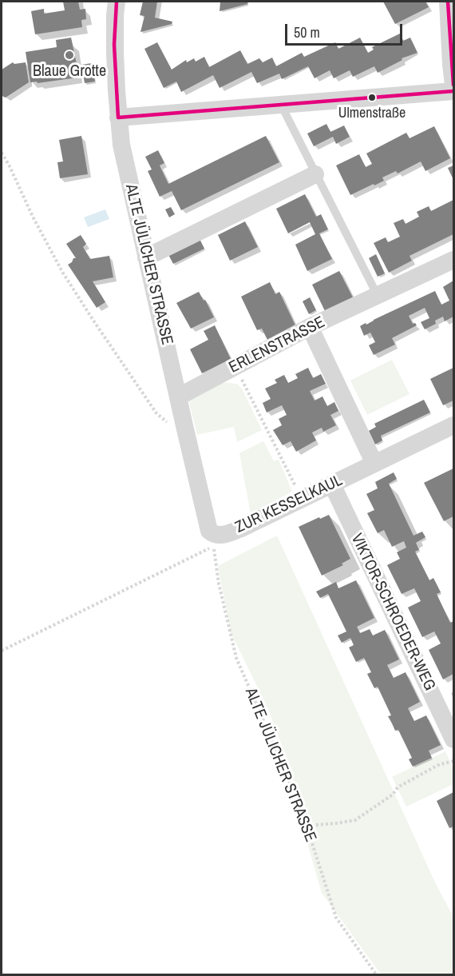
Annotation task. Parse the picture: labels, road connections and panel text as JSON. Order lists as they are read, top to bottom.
{
  "streets": {
    "street": [
      "ALTE JÜLICHER STRASSE",
      "ERLENSTRASSE",
      "ZUR KESSELKAUL",
      "VIKTOR-SCHROEDER-WEG"
    ]
  },
  "crossings": [
    ["ALTE JÜLICHER STRASSE", "ERLENSTRASSE"],
    ["ALTE JÜLICHER STRASSE", "ZUR KESSELKAUL"],
    ["ZUR KESSELKAUL", "VIKTOR-SCHROEDER-WEG"]
  ],
  "places": ["Blaue Grotte", "Ulmenstraße"],
  "scale_bar": "50 m"
}
